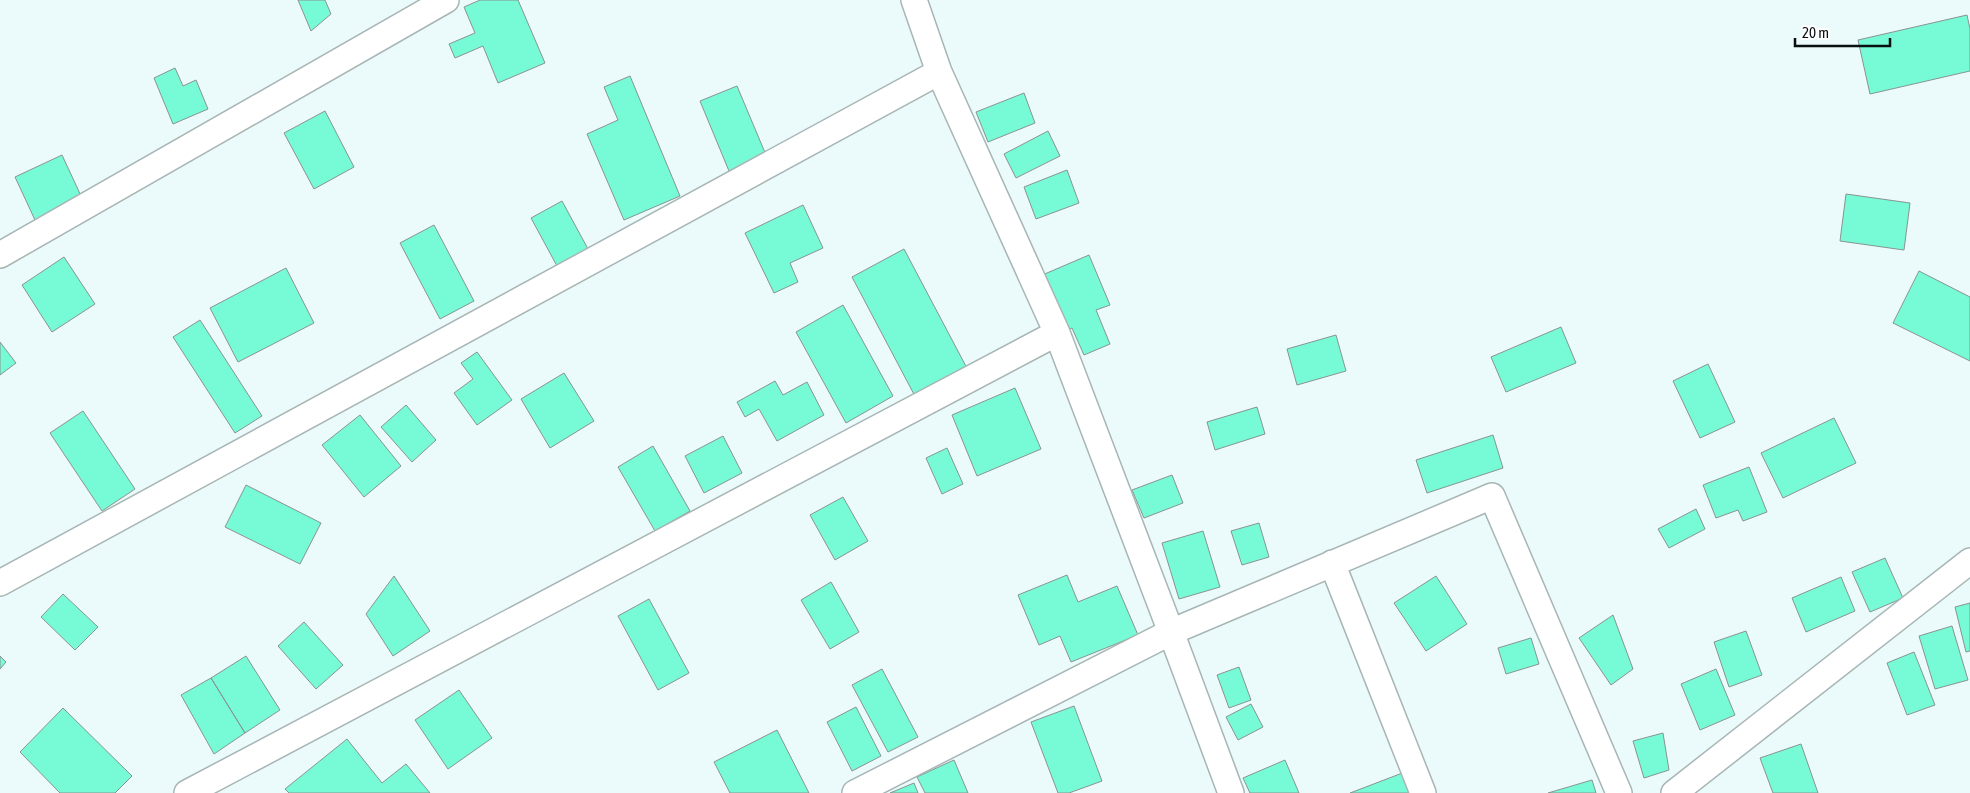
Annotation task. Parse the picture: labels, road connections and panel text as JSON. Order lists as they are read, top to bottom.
{
  "scale_bar": "20 m"
}
